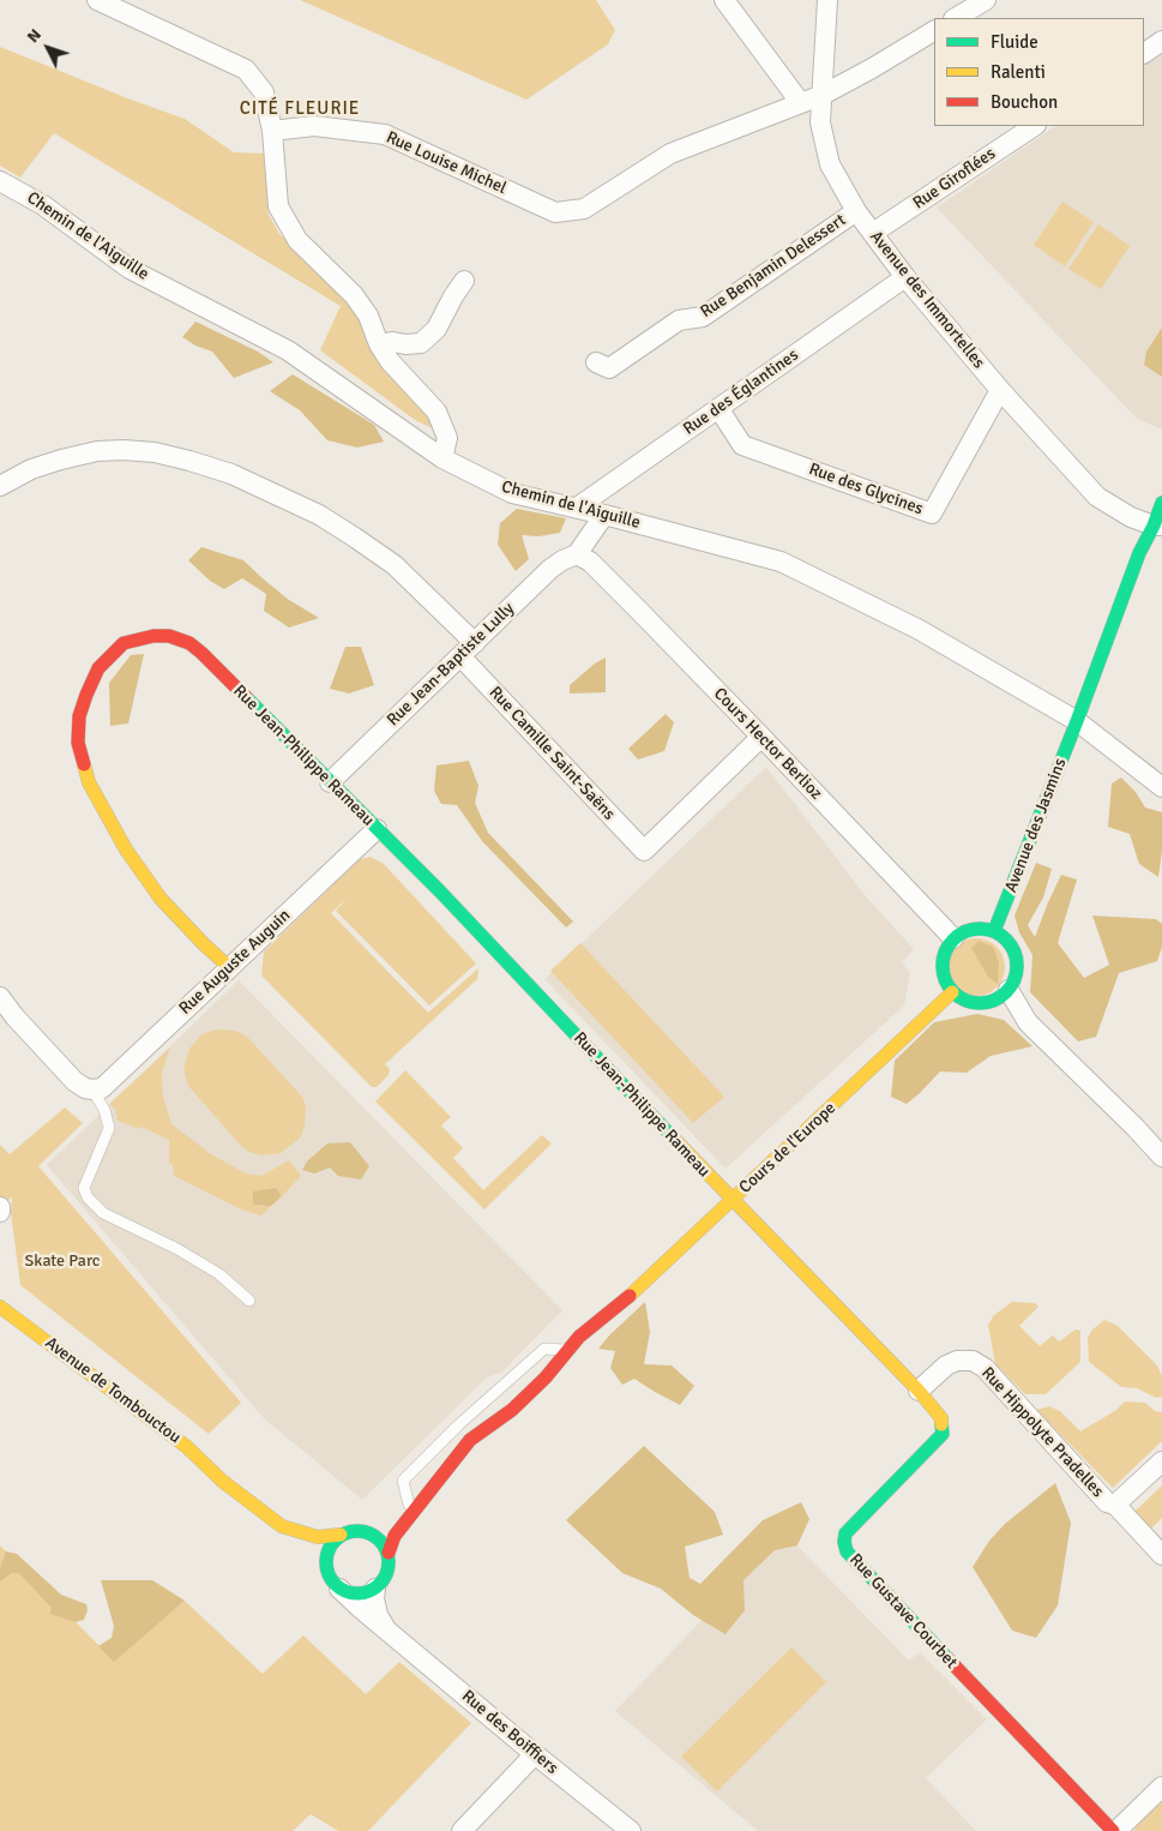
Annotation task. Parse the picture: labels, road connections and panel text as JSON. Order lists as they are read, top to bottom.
{
  "streets": {
    "street": [
      "Rue Louise Michel",
      "Rue Giroflées",
      "Chemin de l'Aiguille",
      "Rue Benjamin Delessert",
      "Avenue des Immortelles",
      "Rue des Églantines",
      "Rue des Glycines",
      "Rue Jean-Baptiste Lully",
      "Cours Hector Berlioz",
      "Rue Camille Saint-Saëns",
      "Rue Jean-Philippe Rameau",
      "Avenue des Jasmins",
      "Rue Auguste Auguin",
      "Cours de l'Europe",
      "Avenue de Tombouctou",
      "Rue Hippolyte Pradelles",
      "Rue Gustave Courbet",
      "Rue des Boiffiers"
    ]
  },
  "crossings": [
    ["Rue Louise Michel", "Avenue des Immortelles"],
    ["Rue Giroflées", "Avenue des Immortelles"],
    ["Chemin de l'Aiguille", "Rue des Églantines"],
    ["Chemin de l'Aiguille", "Avenue des Jasmins"],
    ["Rue Benjamin Delessert", "Avenue des Immortelles"],
    ["Avenue des Immortelles", "Rue des Églantines"],
    ["Avenue des Immortelles", "Rue des Glycines"],
    ["Avenue des Immortelles", "Avenue des Jasmins"],
    ["Rue des Églantines", "Rue des Glycines"],
    ["Rue Jean-Baptiste Lully", "Cours Hector Berlioz"],
    ["Rue Jean-Baptiste Lully", "Rue Camille Saint-Saëns"],
    ["Rue Jean-Baptiste Lully", "Rue Jean-Philippe Rameau"],
    ["Cours Hector Berlioz", "Rue Camille Saint-Saëns"],
    ["Cours Hector Berlioz", "Avenue des Jasmins"],
    ["Cours Hector Berlioz", "Cours de l'Europe"],
    ["Rue Jean-Philippe Rameau", "Rue Auguste Auguin"],
    ["Rue Jean-Philippe Rameau", "Cours de l'Europe"],
    ["Rue Jean-Philippe Rameau", "Rue Gustave Courbet"],
    ["Avenue des Jasmins", "Cours de l'Europe"],
    ["Cours de l'Europe", "Avenue de Tombouctou"],
    ["Cours de l'Europe", "Rue Gustave Courbet"],
    ["Cours de l'Europe", "Rue des Boiffiers"],
    ["Avenue de Tombouctou", "Rue des Boiffiers"],
    ["Rue Hippolyte Pradelles", "Rue Gustave Courbet"]
  ],
  "districts": ["CITÉ FLEURIE"],
  "parks": ["Skate Parc"],
  "legend": ["Fluide", "Ralenti", "Bouchon"],
  "north": "top left"
}
